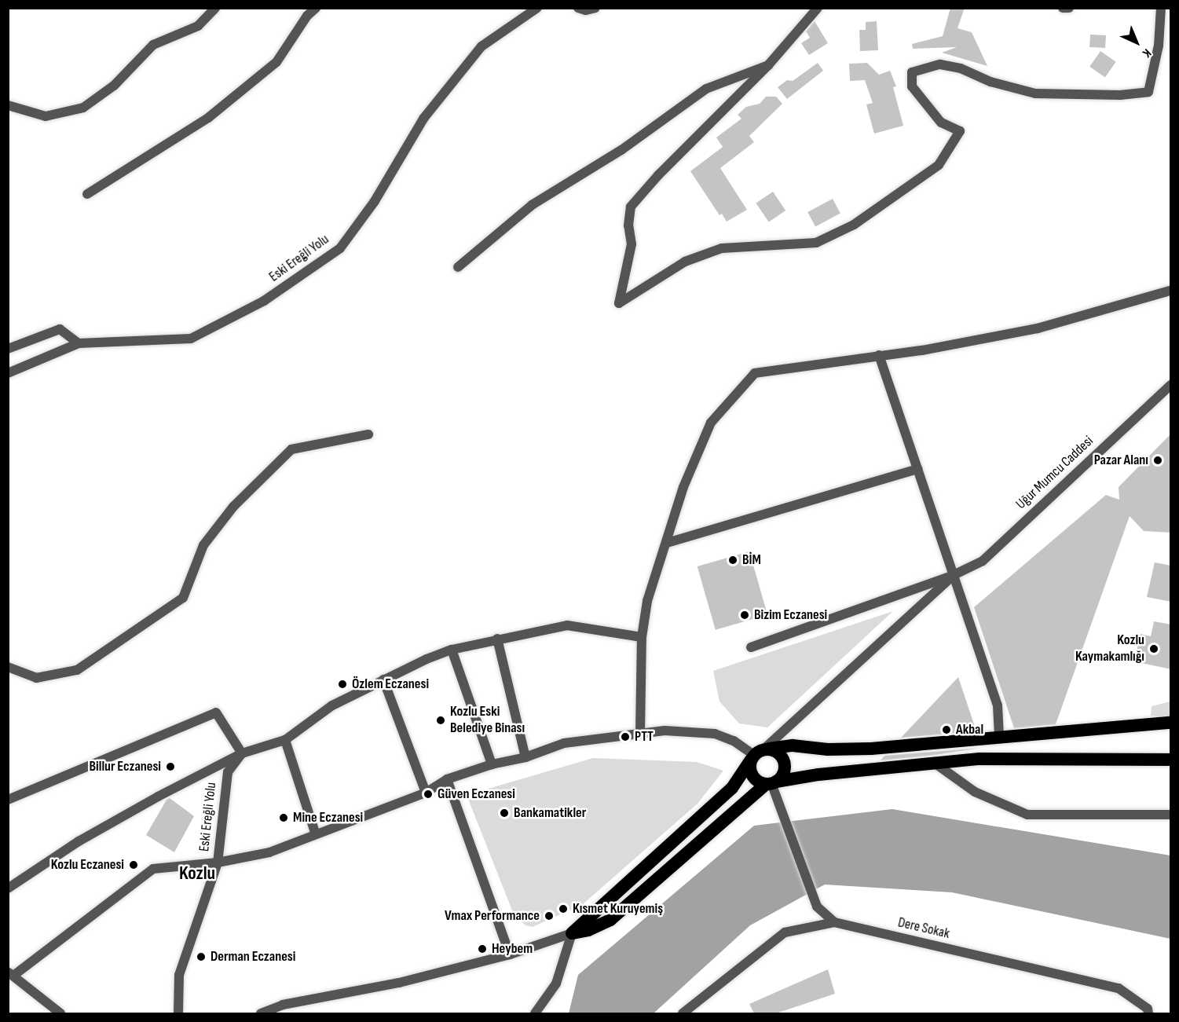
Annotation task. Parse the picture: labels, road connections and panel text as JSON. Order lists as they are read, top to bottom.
{
  "streets": {
    "street": ["Eski Ereğli Yolu", "Uğur Mumcu Caddesi", "Dere Sokak"]
  },
  "districts": ["Kozlu"],
  "places": [
    "Pazar Alanı",
    "BİM",
    "Bizim Eczanesi",
    "Kozlu Kaymakamlığı",
    "Özlem Eczanesi",
    "Kozlu Eski Belediye Binası",
    "Akbal",
    "PTT",
    "Billur Eczanesi",
    "Güven Eczanesi",
    "Bankamatikler",
    "Mine Eczanesi",
    "Kozlu Eczanesi",
    "Kısmet Kuruyemiş",
    "Vmax Performance",
    "Heybem",
    "Derman Eczanesi"
  ],
  "north": "bottom right"
}
